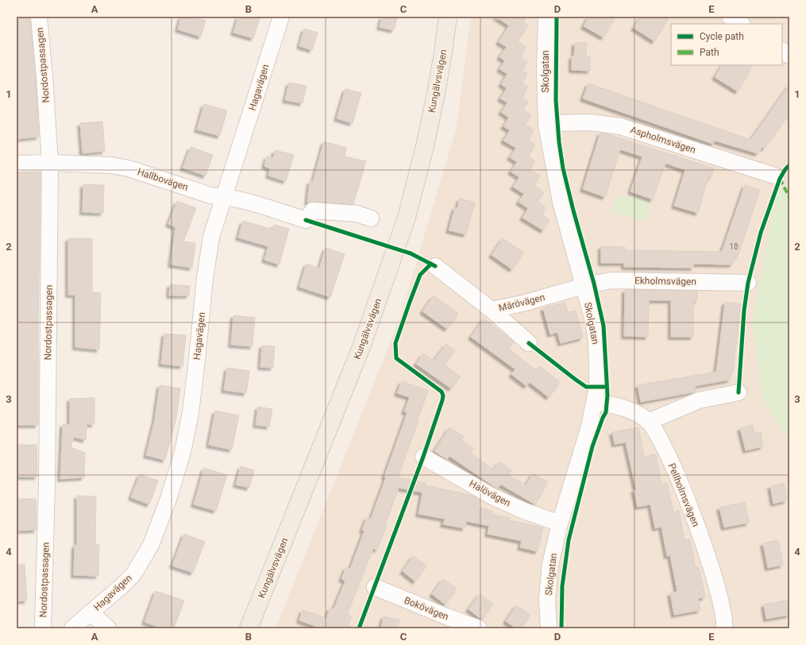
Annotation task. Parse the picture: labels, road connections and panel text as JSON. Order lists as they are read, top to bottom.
{
  "streets": {
    "main road": ["Kungälvsvägen"],
    "street": [
      "Nordostpassagen",
      "Skolgatan",
      "Hagavägen",
      "Aspholmsvägen",
      "Hallbovägen",
      "Ekholmsvägen",
      "Märövägen",
      "Halövägen",
      "Pellholmsvägen",
      "Bokövägen"
    ]
  },
  "crossings": [
    ["Nordostpassagen", "Hallbovägen"],
    ["Skolgatan", "Aspholmsvägen"],
    ["Skolgatan", "Ekholmsvägen"],
    ["Skolgatan", "Märövägen"],
    ["Skolgatan", "Halövägen"],
    ["Skolgatan", "Pellholmsvägen"],
    ["Hagavägen", "Hallbovägen"],
    ["Ekholmsvägen", "Märövägen"]
  ],
  "house_numbers": ["18"],
  "legend": ["Cycle path", "Path"],
  "grid": {
    "columns": [
      "A",
      "B",
      "C",
      "D",
      "E"
    ],
    "rows": [
      "1",
      "2",
      "3",
      "4"
    ]
  }
}
